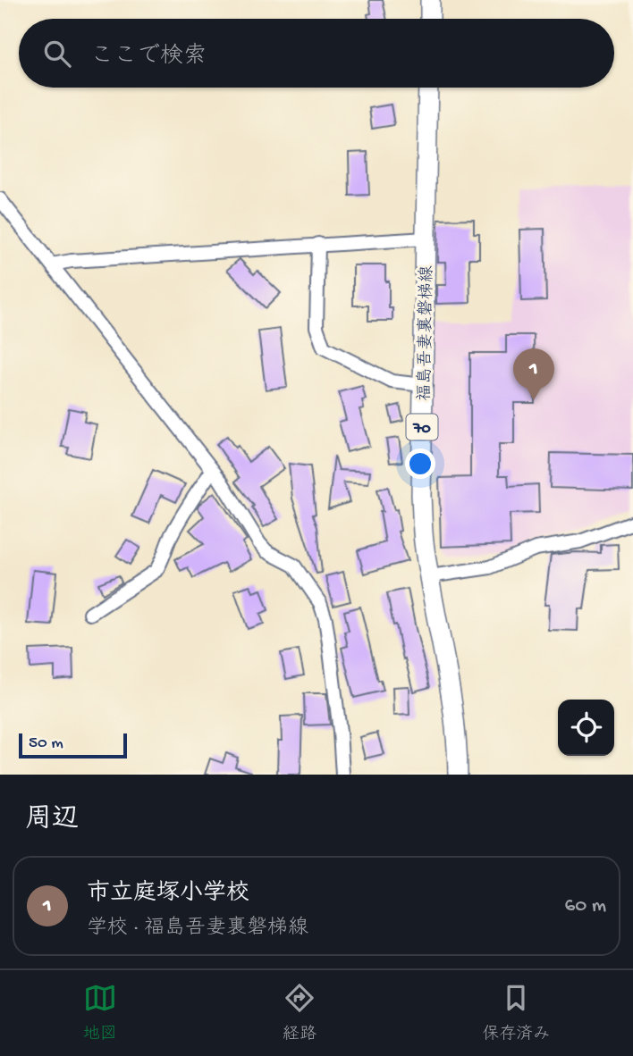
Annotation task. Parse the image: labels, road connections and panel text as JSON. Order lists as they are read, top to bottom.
{
  "streets": {
    "main road": ["福島吾妻裏磐梯線", "70"]
  },
  "scale_bar": "50 m",
  "page": {
    "search": "ここで検索",
    "pins": "1",
    "scale": "50 m",
    "heading": "周辺",
    "list": [
      {
        "mark": "1",
        "name": "市立庭塚小学校",
        "note": "学校 · 福島吾妻裏磐梯線",
        "value": "60 m"
      }
    ],
    "nav": ["地図", "経路", "保存済み"]
  }
}
